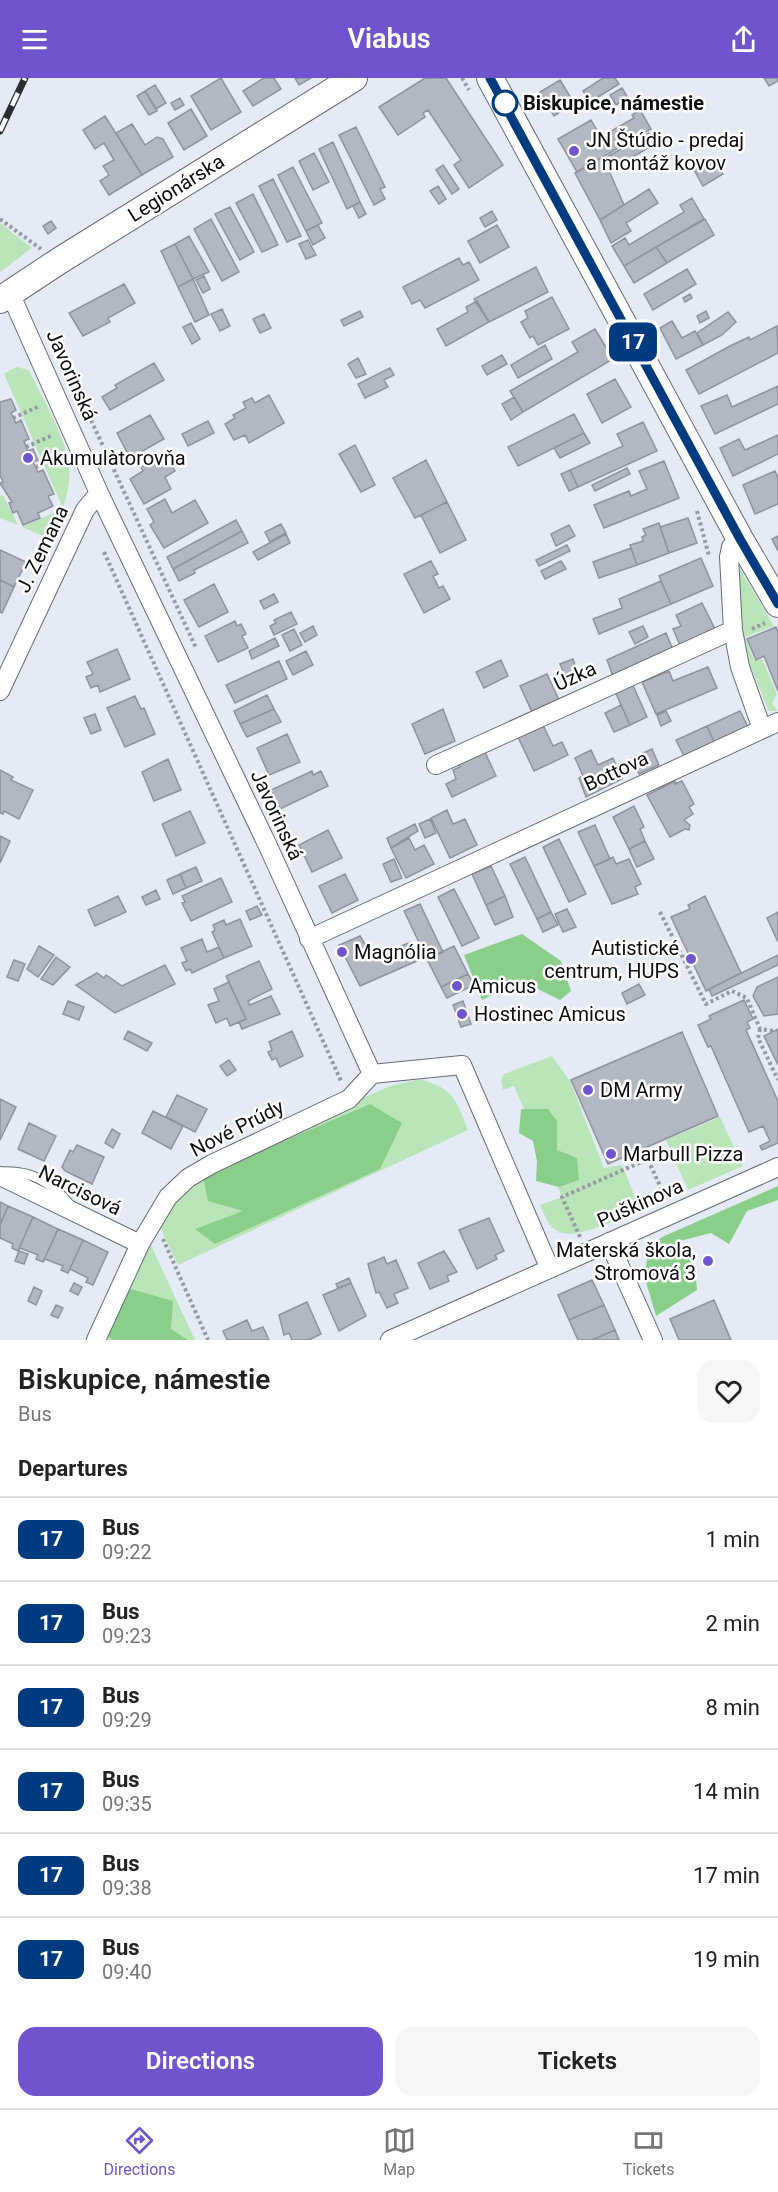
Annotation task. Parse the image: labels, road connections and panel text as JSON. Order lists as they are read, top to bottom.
{
  "streets": {
    "street": [
      "Legionárska",
      "Javorinská",
      "J. Zemana",
      "Úzka",
      "Bottova",
      "Nové Prúdy",
      "Narcisová",
      "Puškinova"
    ]
  },
  "crossings": [
    ["Legionárska", "Javorinská"],
    ["Javorinská", "J. Zemana"],
    ["Javorinská", "Bottova"],
    ["Javorinská", "Nové Prúdy"],
    ["Úzka", "Bottova"],
    ["Nové Prúdy", "Narcisová"]
  ],
  "places": [
    "Biskupice, námestie",
    "JN Štúdio - predaj a montáž kovov",
    "Akumulàtorovňa",
    "Magnólia",
    "Autistické centrum, HUPS",
    "Amicus",
    "Hostinec Amicus",
    "DM Army",
    "Marbull Pizza",
    "Materská škola, Stromová 3"
  ],
  "lines": ["bus line 17"],
  "page": {
    "header": "Viabus",
    "on_map": "17",
    "heading": [
      ["Biskupice, námestie", "Bus"],
      "Departures"
    ],
    "list": [
      {
        "mark": "17",
        "name": "Bus",
        "note": "09:22",
        "value": "1 min"
      },
      {
        "mark": "17",
        "name": "Bus",
        "note": "09:23",
        "value": "2 min"
      },
      {
        "mark": "17",
        "name": "Bus",
        "note": "09:29",
        "value": "8 min"
      },
      {
        "mark": "17",
        "name": "Bus",
        "note": "09:35",
        "value": "14 min"
      },
      {
        "mark": "17",
        "name": "Bus",
        "note": "09:38",
        "value": "17 min"
      },
      {
        "mark": "17",
        "name": "Bus",
        "note": "09:40",
        "value": "19 min"
      }
    ],
    "buttons": ["Directions", "Tickets"],
    "tabs": ["Directions", "Map", "Tickets"]
  }
}
